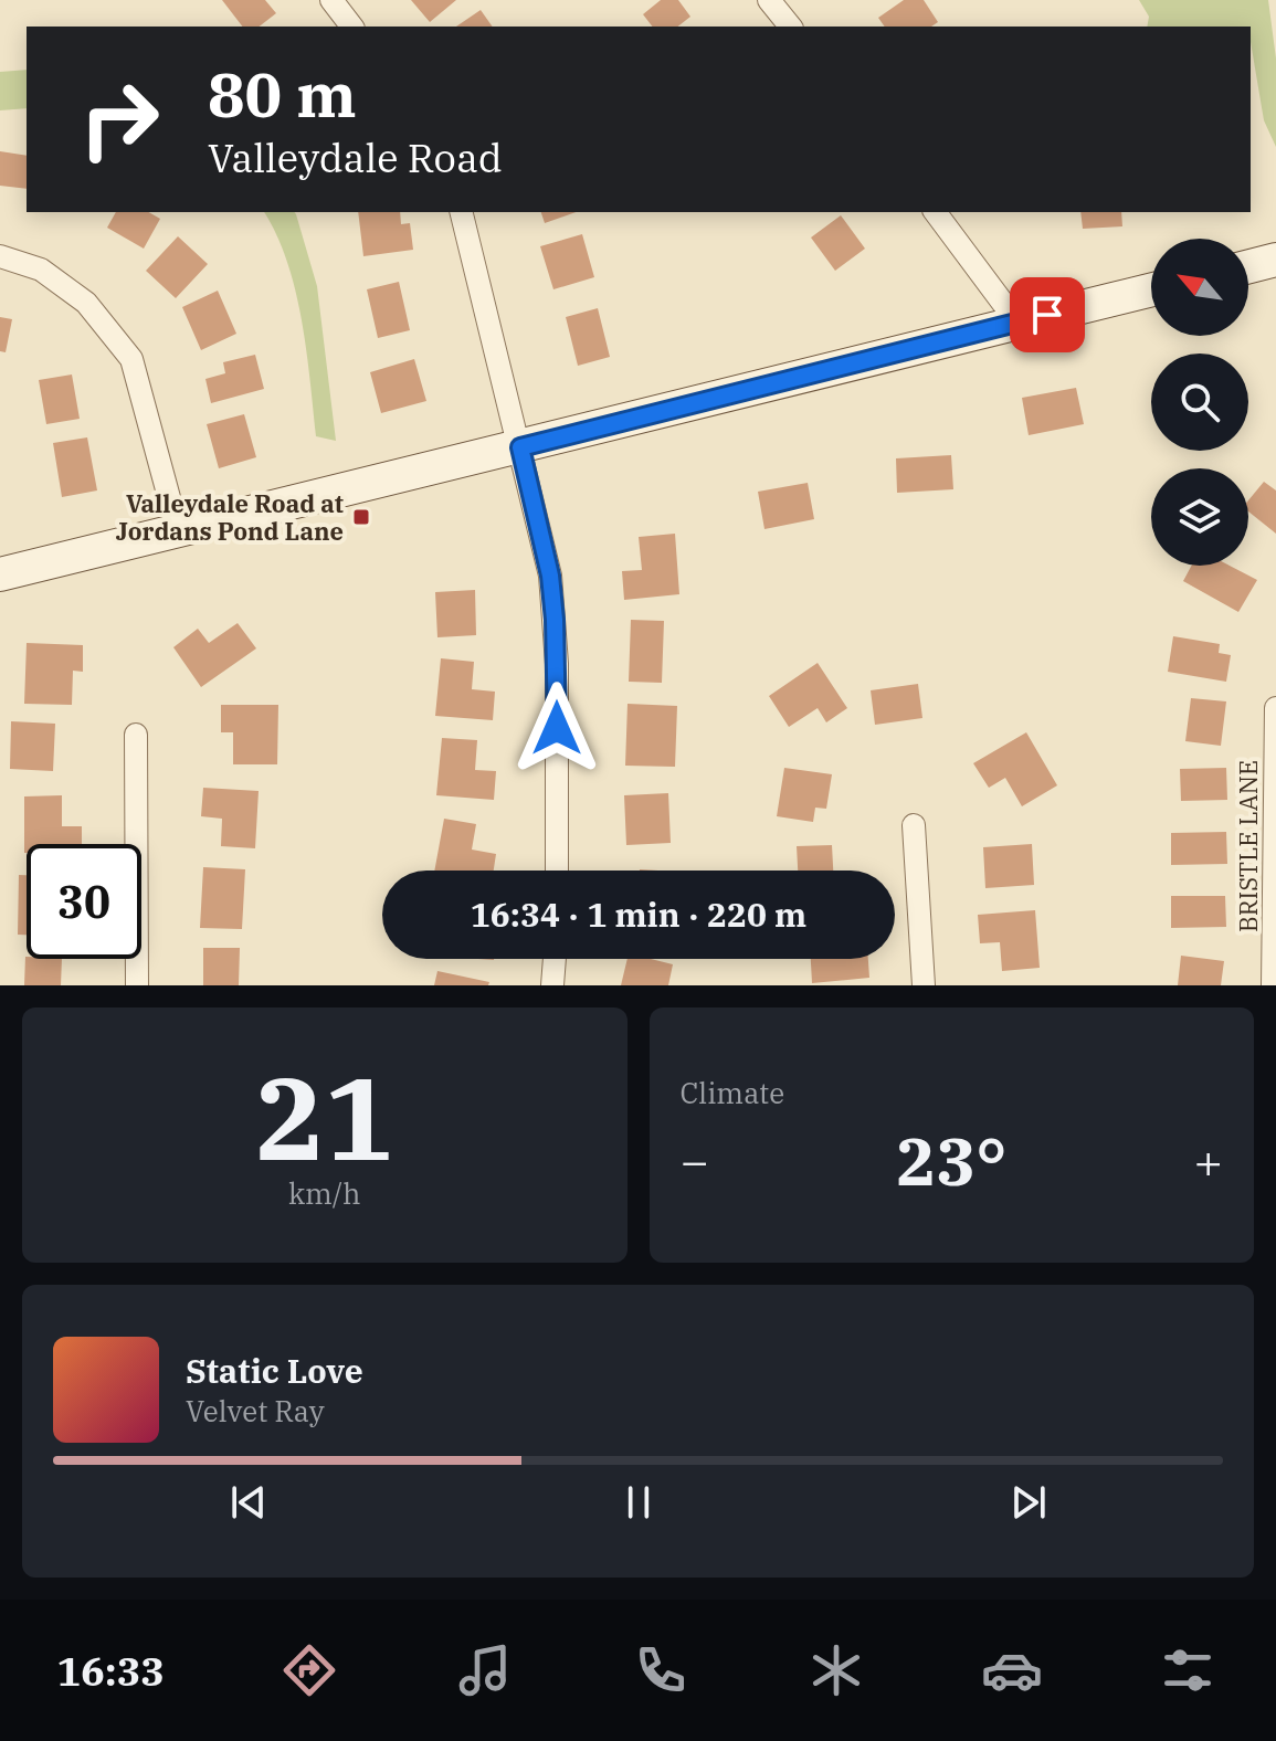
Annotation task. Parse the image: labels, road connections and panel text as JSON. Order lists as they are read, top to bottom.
{
  "streets": {
    "street": ["BRISTLE LANE"]
  },
  "places": {
    "transit": ["Valleydale Road at Jordans Pond Lane"]
  },
  "north": "top left",
  "page": {
    "turn": ["80 m", "Valleydale Road"],
    "limit": "30",
    "trip": "16:34 · 1 min · 220 m",
    "tile": [
      ["21", "km/h"],
      "Climate"
    ],
    "heat": ["−", "23°", "+"],
    "song": ["Static Love", "Velvet Ray"],
    "tabs": "16:33"
  }
}
